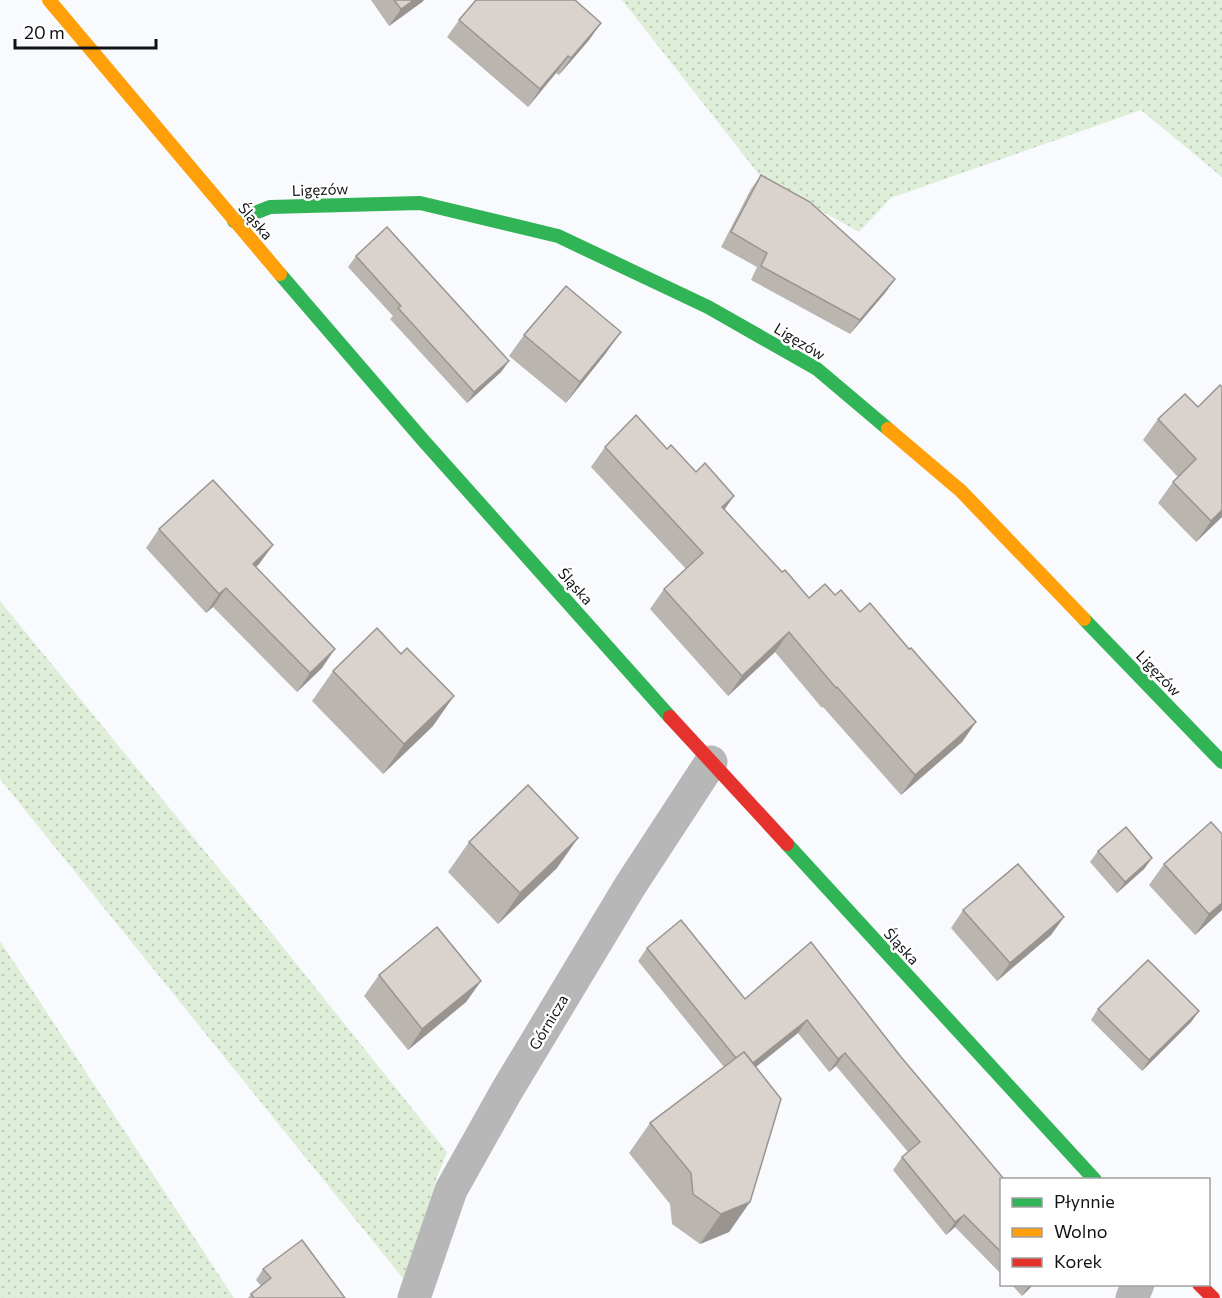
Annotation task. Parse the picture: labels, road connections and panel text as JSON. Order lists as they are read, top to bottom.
{
  "streets": {
    "main road": ["Ligęzów", "Śląska"],
    "street": ["Górnicza"]
  },
  "crossings": [
    ["Ligęzów", "Śląska"],
    ["Śląska", "Górnicza"]
  ],
  "legend": ["Płynnie", "Wolno", "Korek"],
  "scale_bar": "20 m"
}
